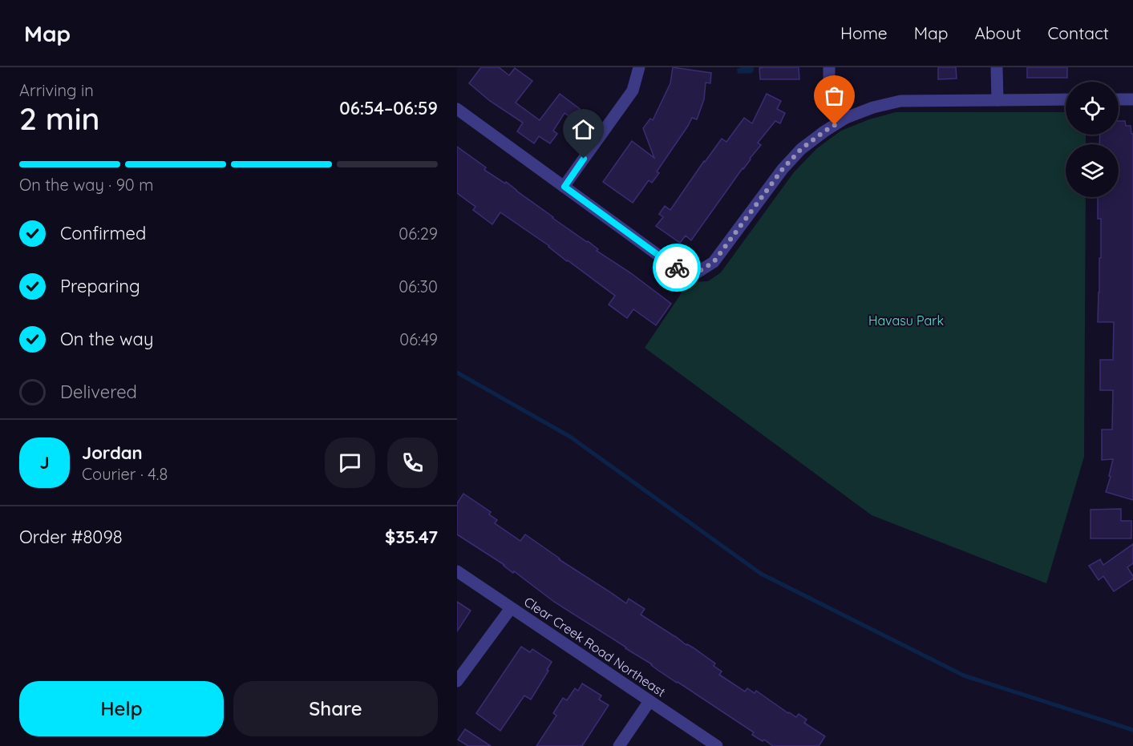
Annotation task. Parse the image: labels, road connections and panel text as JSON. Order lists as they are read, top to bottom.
{
  "streets": {
    "street": ["Clear Creek Road Northeast"]
  },
  "parks": ["Havasu Park"],
  "page": {
    "header": "Map",
    "nav": [
      "Home",
      "Map",
      "About",
      "Contact"
    ],
    "heading": ["2 min", "Arriving in", "06:54–06:59"],
    "panel": [
      "Jordan",
      "Courier · 4.8",
      "Order #8098",
      "$35.47"
    ],
    "bar": "On the way · 90 m",
    "list": [
      ["Confirmed", "06:29"],
      ["Preparing", "06:30"],
      ["On the way", "06:49"],
      "Delivered"
    ],
    "round": "J",
    "buttons": ["Help", "Share"]
  }
}
